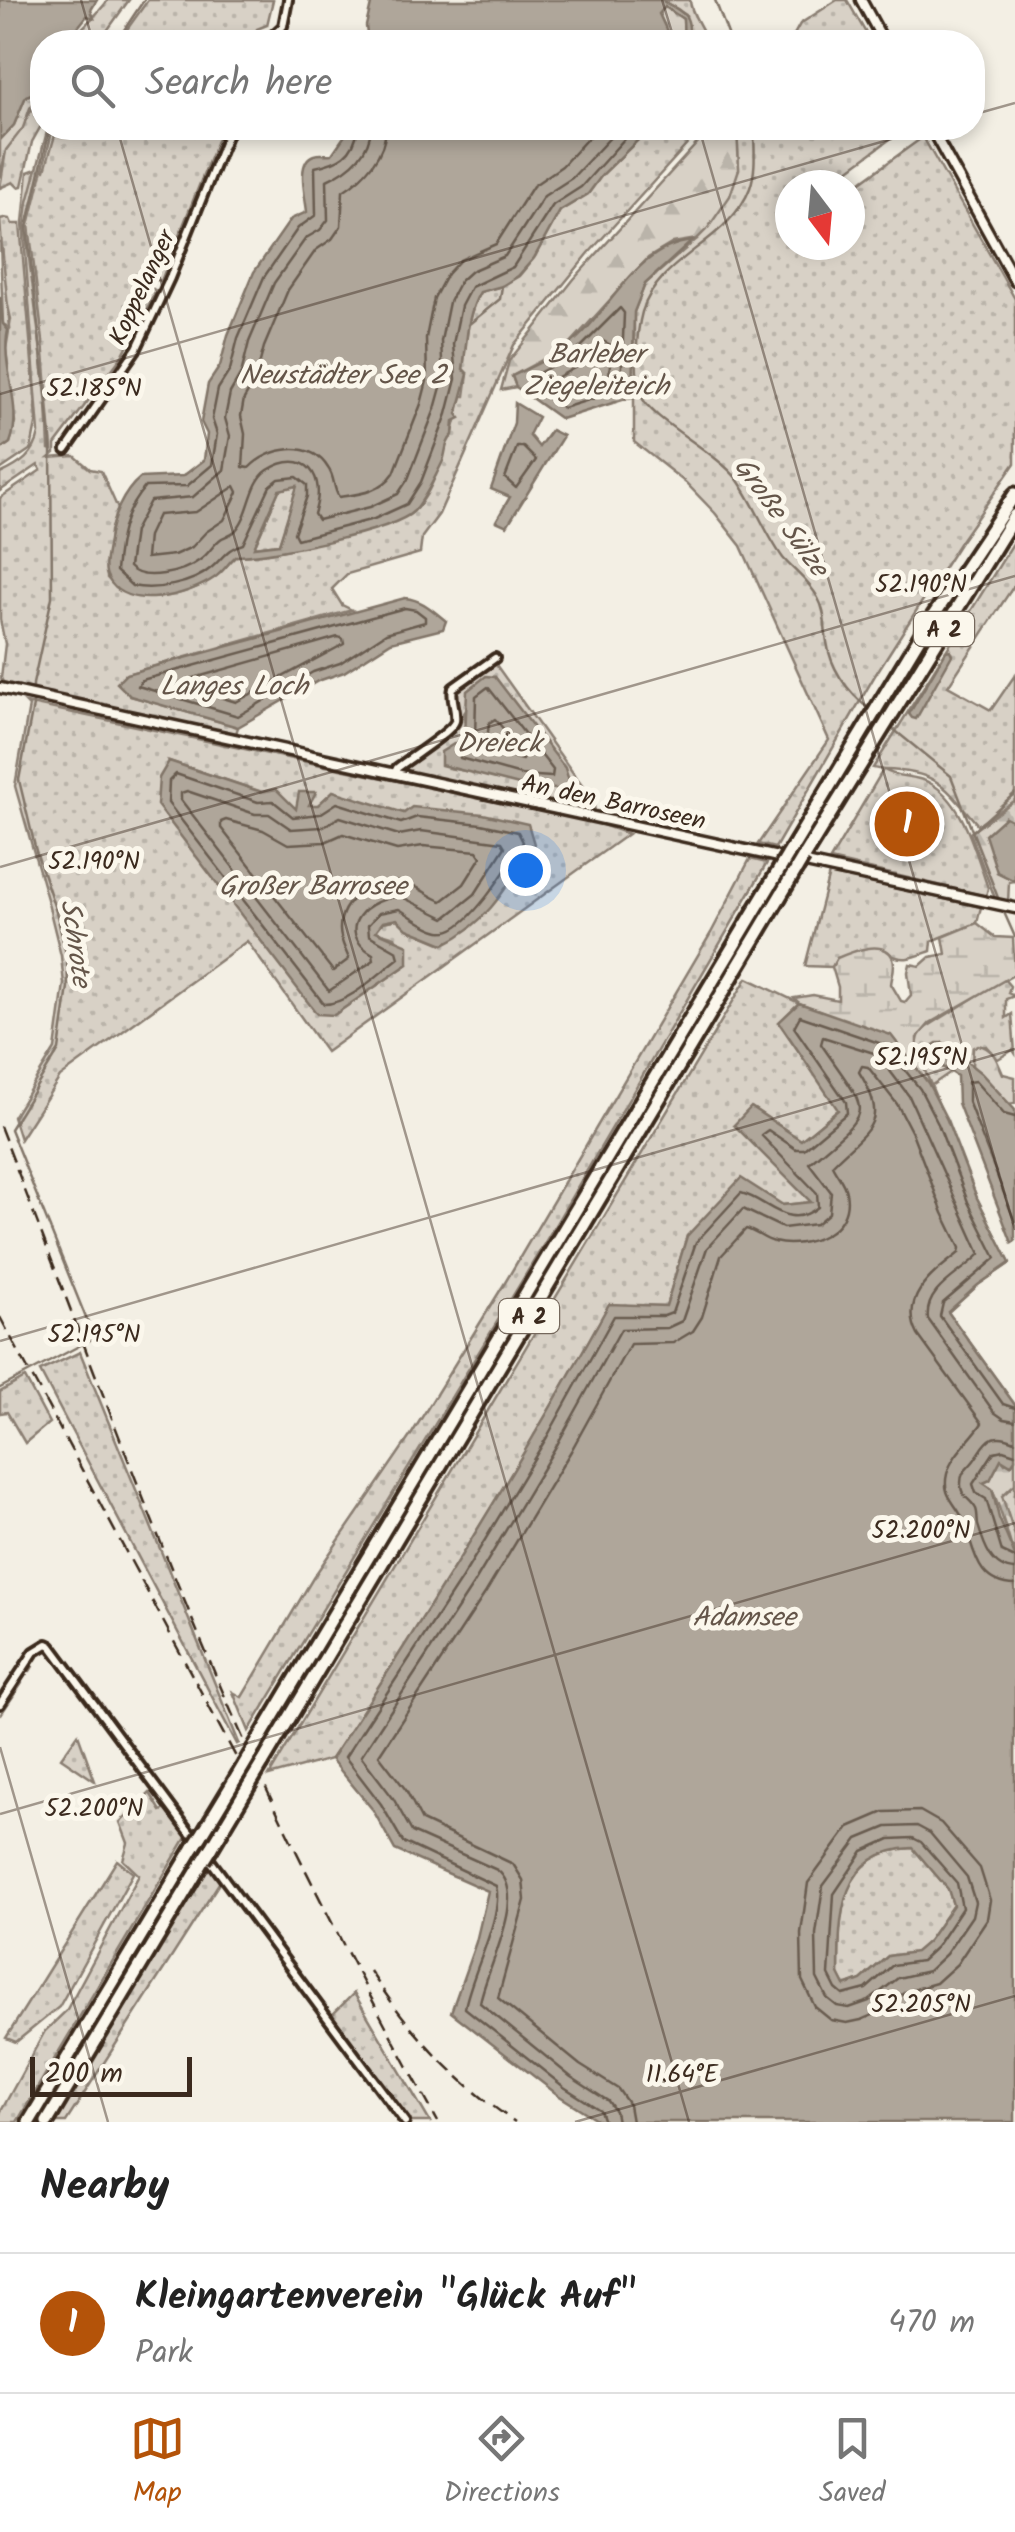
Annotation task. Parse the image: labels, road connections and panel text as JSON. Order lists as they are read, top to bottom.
{
  "streets": {
    "highway": ["A 2"],
    "street": ["Koppelanger", "An den Barroseen"]
  },
  "water": [
    "Barleber Ziegeleiteich",
    "Neustädter See 2",
    "Große Sülze",
    "Langes Loch",
    "Dreieck",
    "Großer Barrosee",
    "Schrote",
    "Adamsee"
  ],
  "scale_bar": "200 m",
  "north": "bottom",
  "page": {
    "search": "Search here",
    "pins": "1",
    "scale": "200 m",
    "heading": "Nearby",
    "list": [
      {
        "mark": "1",
        "name": "Kleingartenverein \"Glück Auf\"",
        "note": "Park",
        "value": "470 m"
      }
    ],
    "nav": ["Map", "Directions", "Saved"]
  },
  "coordinates": [
    "52.185°N",
    "52.190°N",
    "52.195°N",
    "52.200°N",
    "52.205°N",
    "11.64°E"
  ]
}
